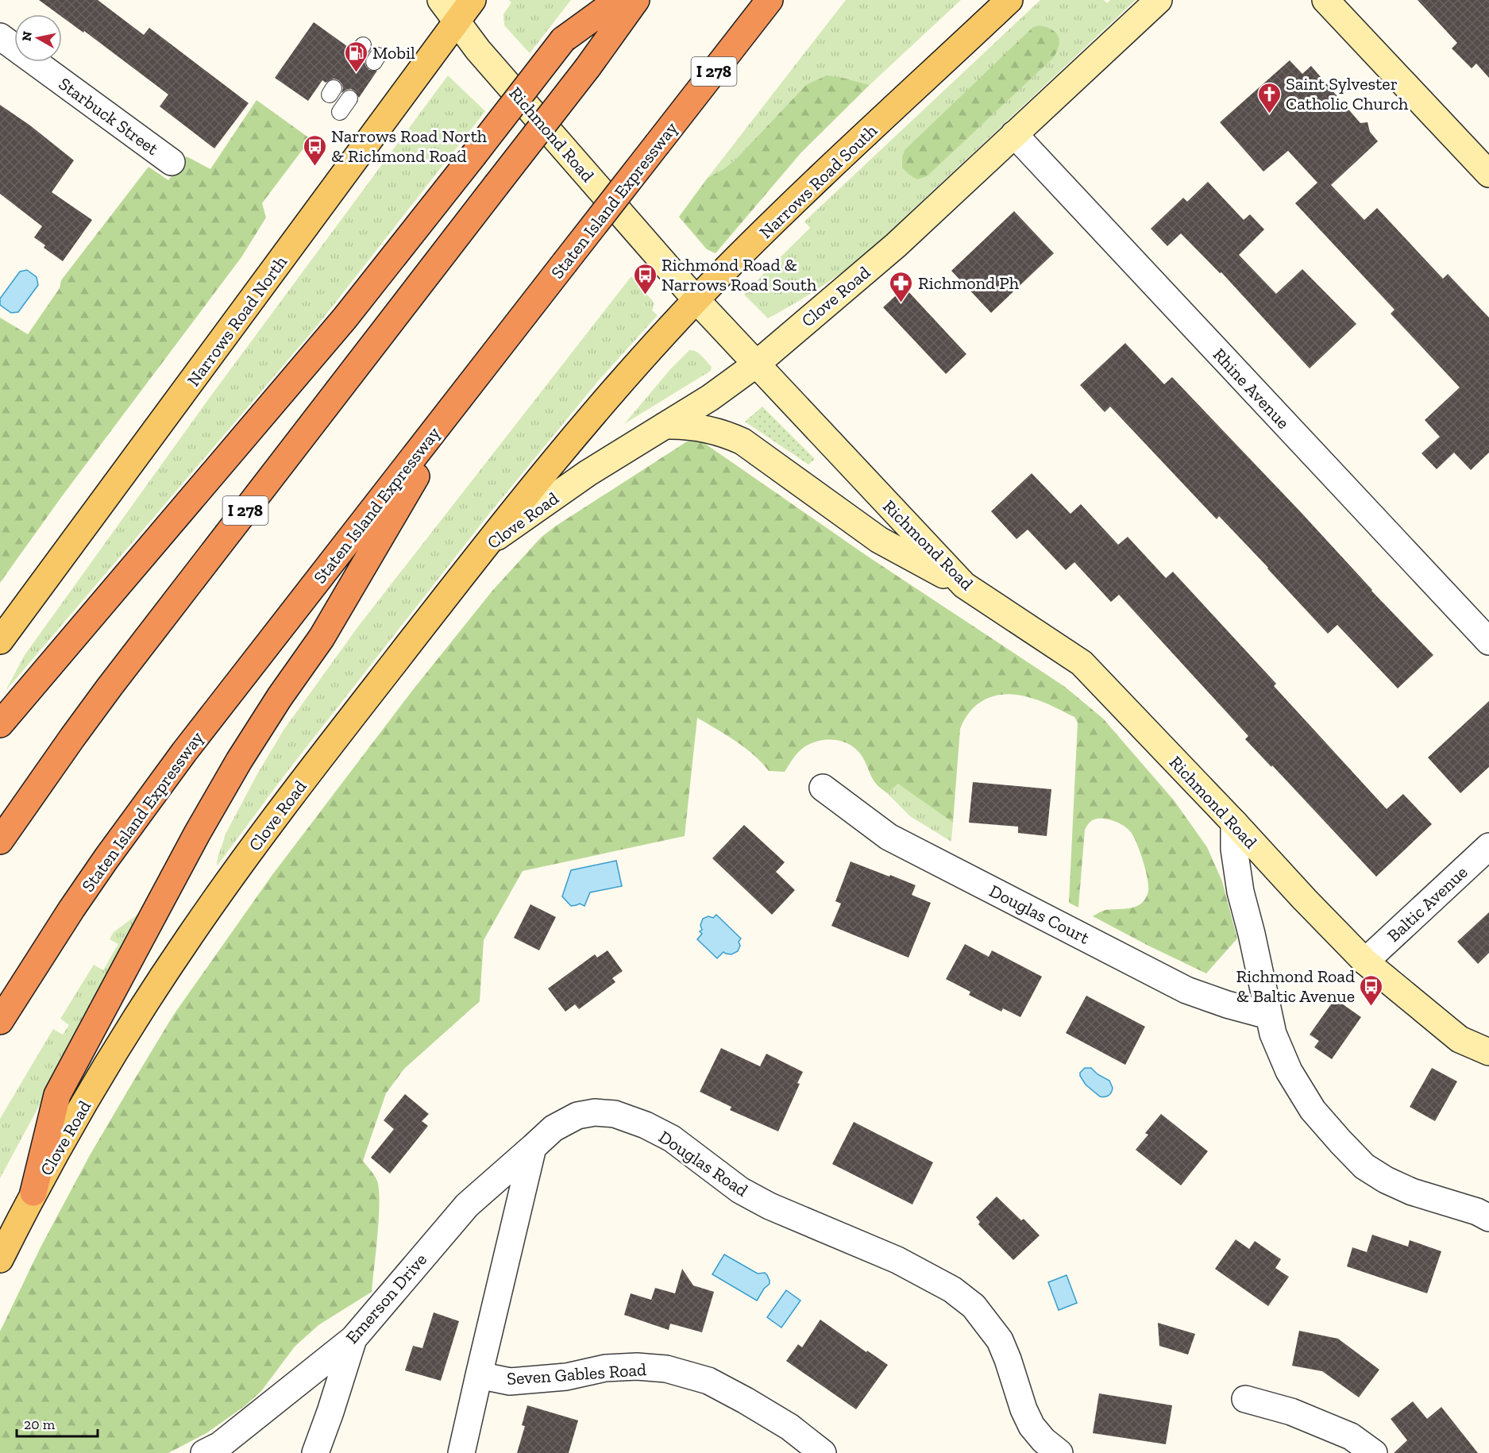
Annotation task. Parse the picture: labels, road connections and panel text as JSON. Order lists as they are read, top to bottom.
{
  "streets": {
    "highway": ["I 278", "Staten Island Expressway"],
    "main road": [
      "Richmond Road",
      "Narrows Road South",
      "Clove Road",
      "Narrows Road North"
    ],
    "street": [
      "Starbuck Street",
      "Rhine Avenue",
      "Baltic Avenue",
      "Douglas Court",
      "Douglas Road",
      "Emerson Drive",
      "Seven Gables Road"
    ]
  },
  "crossings": [
    ["Richmond Road", "Narrows Road South"],
    ["Richmond Road", "Clove Road"],
    ["Richmond Road", "Narrows Road North"],
    ["Richmond Road", "Baltic Avenue"],
    ["Narrows Road South", "Clove Road"],
    ["Clove Road", "Rhine Avenue"],
    ["Douglas Road", "Emerson Drive"]
  ],
  "places": {
    "fuel station": ["Mobil"],
    "church": ["Saint Sylvester Catholic Church"],
    "bus stop": ["Narrows Road North & Richmond Road", "Richmond Road & Narrows Road South", "Richmond Road & Baltic Avenue"],
    "pharmacy": ["Richmond Ph"]
  },
  "scale_bar": "20 m",
  "north": "left"
}
